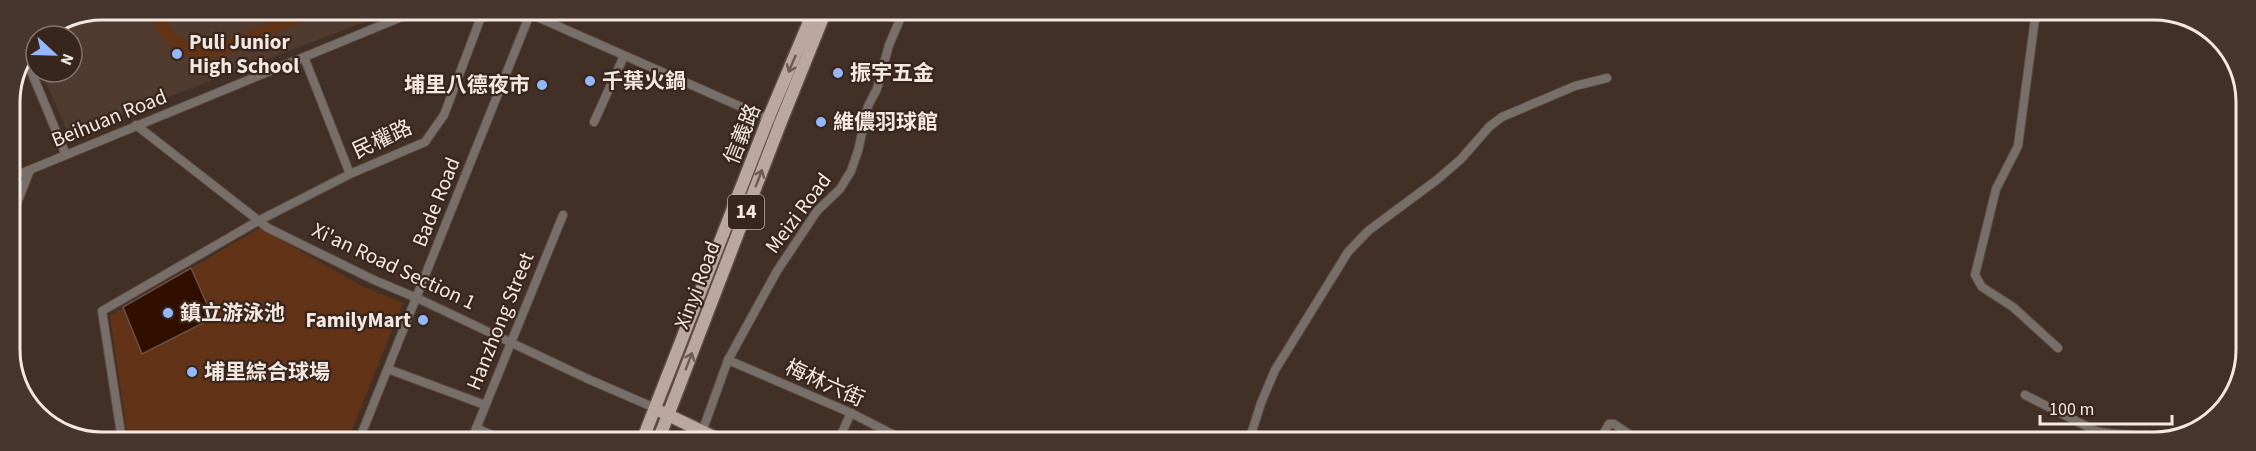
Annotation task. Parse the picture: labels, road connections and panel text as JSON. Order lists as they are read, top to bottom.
{
  "streets": {
    "main road": ["信義路", "14", "Xinyi Road"],
    "street": [
      "Beihuan Road",
      "民權路",
      "Bade Road",
      "Meizi Road",
      "Xi'an Road Section 1",
      "Hanzhong Street",
      "梅林六街"
    ]
  },
  "crossings": [
    ["Beihuan Road", "Xi'an Road Section 1"],
    ["信義路", "14"],
    ["信義路", "Xi'an Road Section 1"],
    ["信義路", "Xinyi Road"],
    ["民權路", "Xi'an Road Section 1"],
    ["Bade Road", "Xi'an Road Section 1"],
    ["14", "Xi'an Road Section 1"],
    ["Meizi Road", "梅林六街"],
    ["Xi'an Road Section 1", "Hanzhong Street"]
  ],
  "one_way": ["Xinyi Road"],
  "places": [
    "Puli Junior High School",
    "振宇五金",
    "千葉火鍋",
    "埔里八德夜市",
    "維儂羽球館",
    "鎮立游泳池",
    "FamilyMart",
    "埔里綜合球場"
  ],
  "scale_bar": "100 m",
  "north": "right"
}
